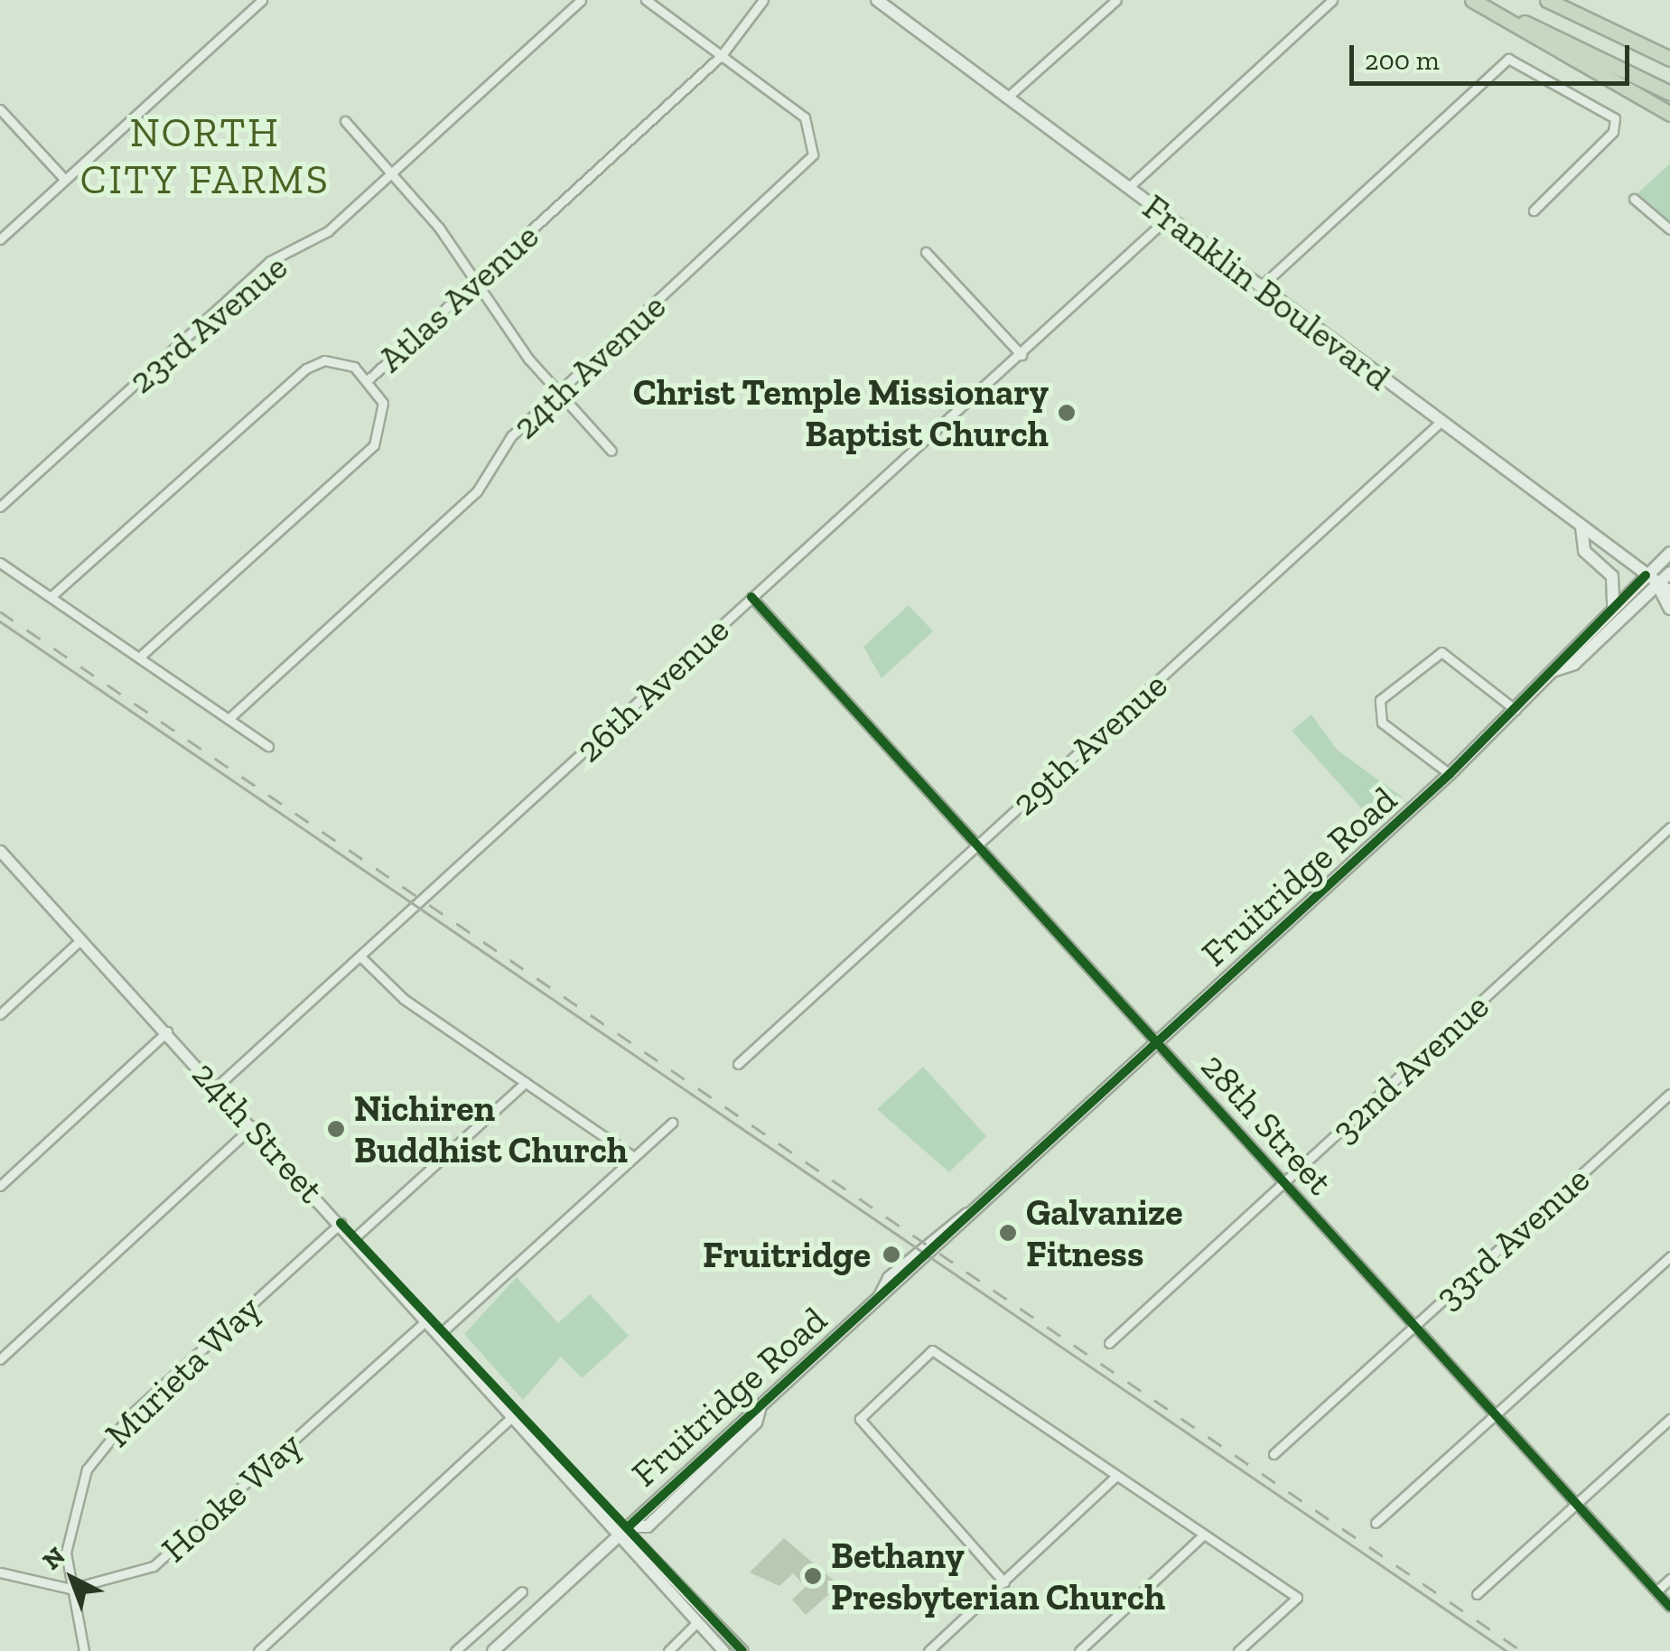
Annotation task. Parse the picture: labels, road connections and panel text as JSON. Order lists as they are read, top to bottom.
{
  "streets": {
    "main road": ["Franklin Boulevard", "Fruitridge Road"],
    "street": [
      "Atlas Avenue",
      "23rd Avenue",
      "24th Avenue",
      "26th Avenue",
      "29th Avenue",
      "32nd Avenue",
      "28th Street",
      "24th Street",
      "33rd Avenue",
      "Murieta Way",
      "Hooke Way"
    ]
  },
  "crossings": [
    ["Franklin Boulevard", "26th Avenue"],
    ["Franklin Boulevard", "29th Avenue"],
    ["Franklin Boulevard", "Fruitridge Road"],
    ["Atlas Avenue", "24th Avenue"],
    ["26th Avenue", "28th Street"],
    ["26th Avenue", "24th Street"],
    ["29th Avenue", "28th Street"],
    ["Fruitridge Road", "28th Street"],
    ["Fruitridge Road", "24th Street"],
    ["32nd Avenue", "28th Street"],
    ["28th Street", "33rd Avenue"],
    ["24th Street", "Murieta Way"],
    ["24th Street", "Hooke Way"],
    ["Murieta Way", "Hooke Way"]
  ],
  "districts": ["NORTH CITY FARMS"],
  "places": [
    "Christ Temple Missionary Baptist Church",
    "Nichiren Buddhist Church",
    "Galvanize Fitness",
    "Fruitridge",
    "Bethany Presbyterian Church"
  ],
  "scale_bar": "200 m",
  "north": "top left"
}
